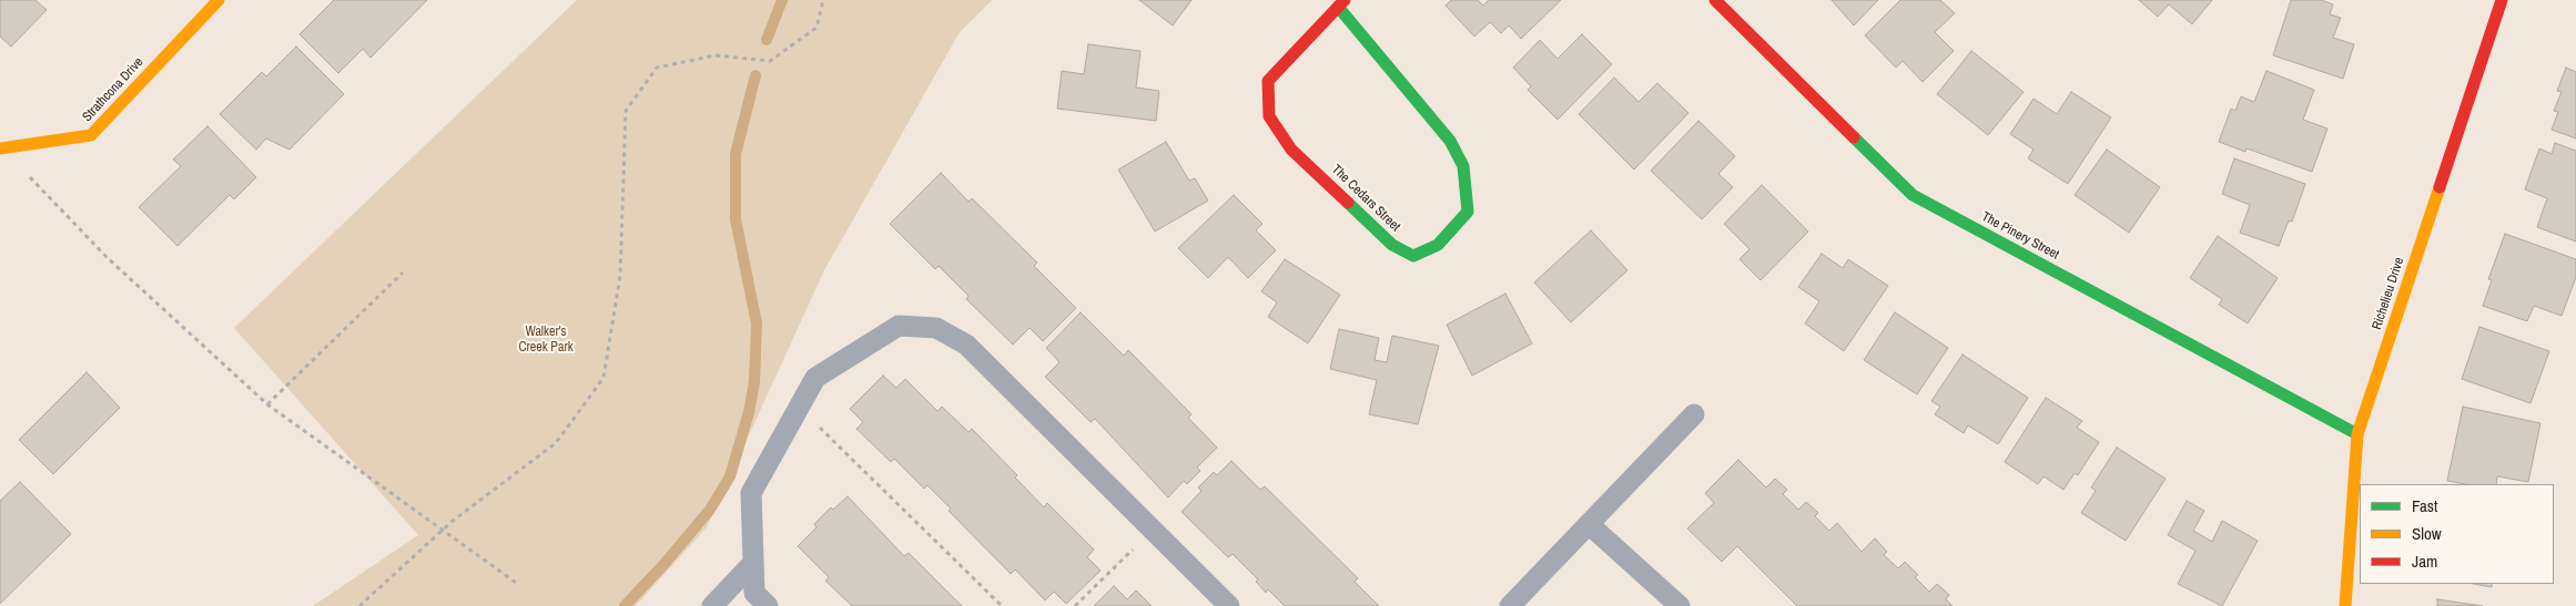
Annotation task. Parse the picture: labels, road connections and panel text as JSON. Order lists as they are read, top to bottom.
{
  "streets": {
    "street": [
      "Strathcona Drive",
      "The Cedars Street",
      "The Pinery Street",
      "Richelieu Drive"
    ]
  },
  "crossings": [
    ["The Pinery Street", "Richelieu Drive"]
  ],
  "parks": ["Walker's Creek Park"],
  "legend": ["Fast", "Slow", "Jam"]
}
